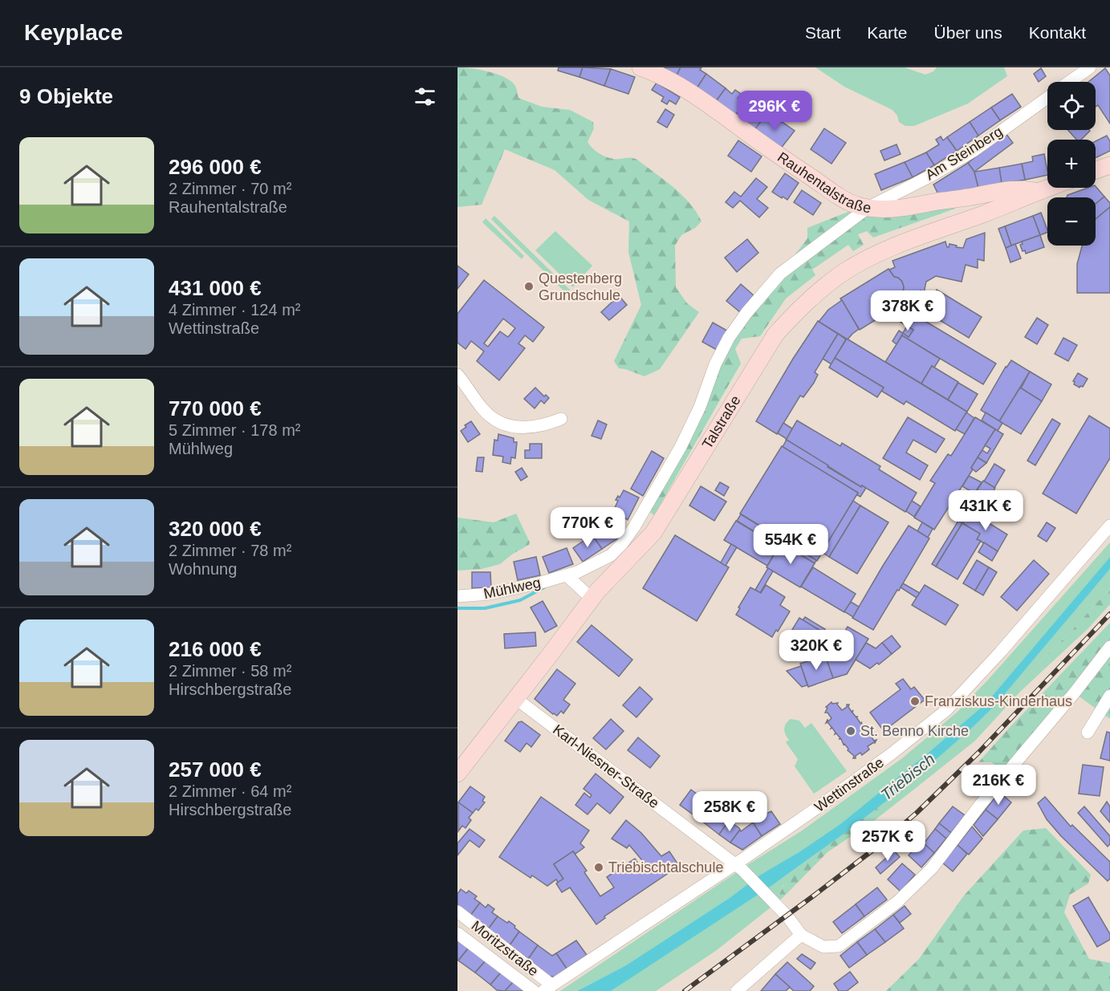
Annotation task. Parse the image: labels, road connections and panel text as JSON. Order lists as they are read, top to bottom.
{
  "streets": {
    "main road": ["Rauhentalstraße", "Talstraße"],
    "street": [
      "Am Steinberg",
      "Mühlweg",
      "Karl-Niesner-Straße",
      "Wettinstraße",
      "Moritzstraße"
    ]
  },
  "crossings": [
    ["Am Steinberg", "Rauhentalstraße"],
    ["Am Steinberg", "Talstraße"],
    ["Rauhentalstraße", "Talstraße"],
    ["Talstraße", "Mühlweg"],
    ["Talstraße", "Karl-Niesner-Straße"],
    ["Karl-Niesner-Straße", "Wettinstraße"],
    ["Wettinstraße", "Moritzstraße"]
  ],
  "water": ["Triebisch"],
  "places": [
    "Questenberg Grundschule",
    "Franziskus-Kinderhaus",
    "St. Benno Kirche",
    "Triebischtalschule"
  ],
  "page": {
    "header": "Keyplace",
    "nav": [
      "Start",
      "Karte",
      "Über uns",
      "Kontakt"
    ],
    "heading": "9 Objekte",
    "map_buttons": ["+", "−"],
    "price": [
      "296K €",
      "378K €",
      "431K €",
      "770K €",
      "554K €",
      "320K €",
      "216K €",
      "258K €",
      "257K €"
    ],
    "list": [
      {
        "name": "296 000 €",
        "note": "2 Zimmer · 70 m² · Rauhentalstraße"
      },
      {
        "name": "431 000 €",
        "note": "4 Zimmer · 124 m² · Wettinstraße"
      },
      {
        "name": "770 000 €",
        "note": "5 Zimmer · 178 m² · Mühlweg"
      },
      {
        "name": "320 000 €",
        "note": "2 Zimmer · 78 m² · Wohnung"
      },
      {
        "name": "216 000 €",
        "note": "2 Zimmer · 58 m² · Hirschbergstraße"
      },
      {
        "name": "257 000 €",
        "note": "2 Zimmer · 64 m² · Hirschbergstraße"
      }
    ]
  }
}
